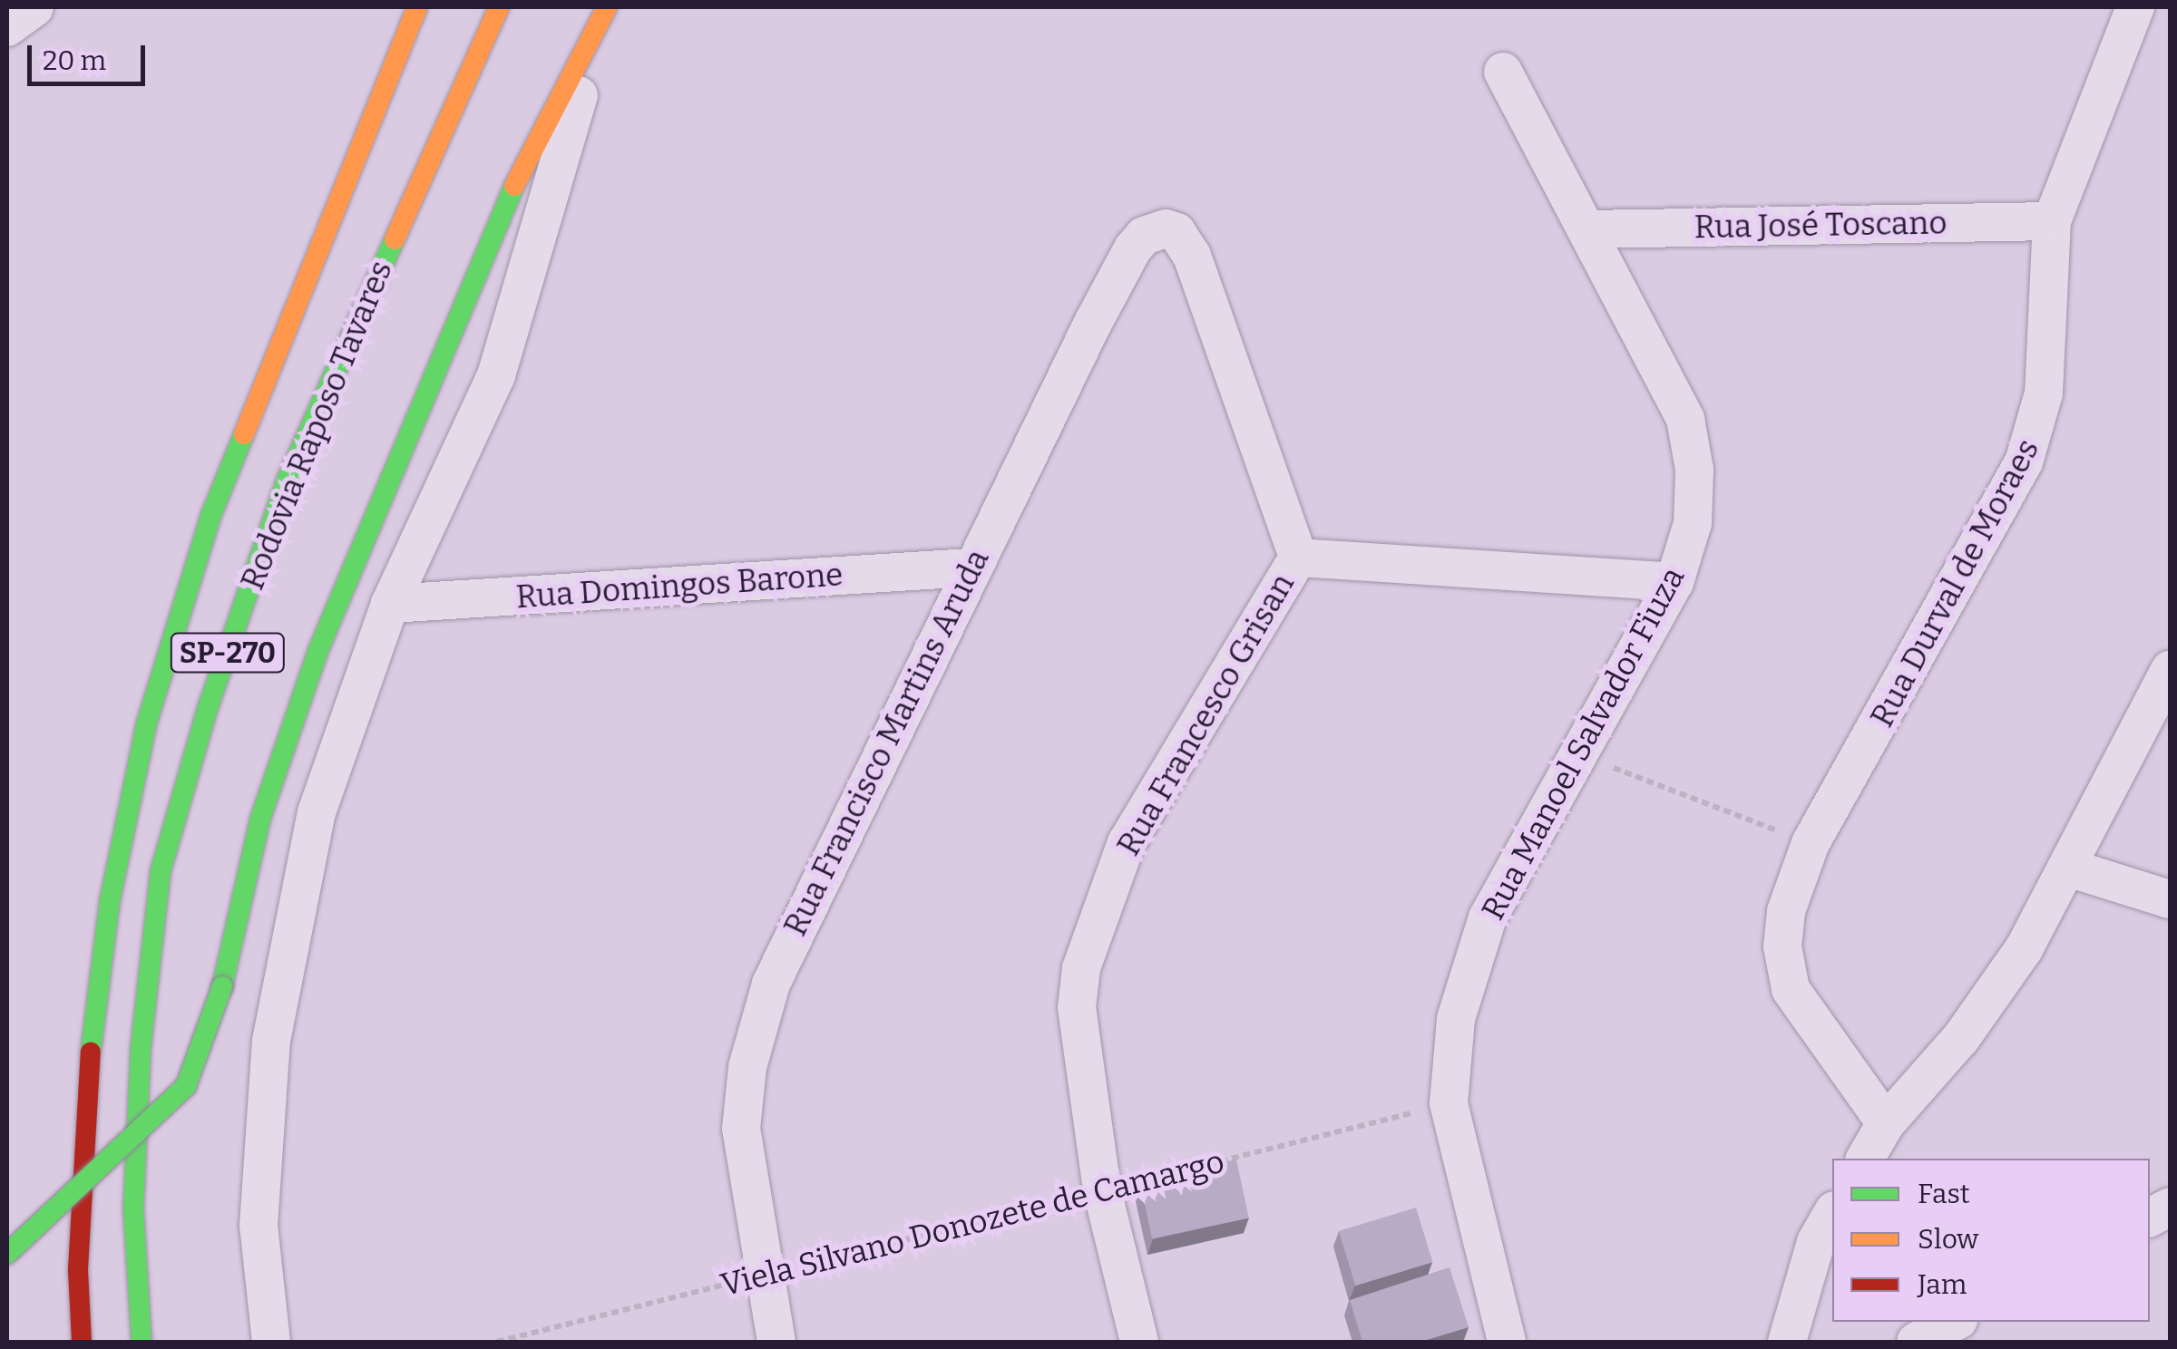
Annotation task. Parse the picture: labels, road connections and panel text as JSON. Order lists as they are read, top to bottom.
{
  "streets": {
    "main road": ["Rodovia Raposo Tavares", "SP-270"],
    "street": [
      "Rua José Toscano",
      "Rua Durval de Moraes",
      "Rua Domingos Barone",
      "Rua Francesco Grisan",
      "Rua Francisco Martins Aruda",
      "Rua Manoel Salvador Fiuza"
    ],
    "path": ["Viela Silvano Donozete de Camargo"]
  },
  "crossings": [
    ["Rua José Toscano", "Rua Durval de Moraes"],
    ["Rua José Toscano", "Rua Manoel Salvador Fiuza"],
    ["Rua Domingos Barone", "Rua Francisco Martins Aruda"],
    ["Rua Francesco Grisan", "Rua Francisco Martins Aruda"],
    ["Rua Francesco Grisan", "Viela Silvano Donozete de Camargo"],
    ["Rua Francisco Martins Aruda", "Viela Silvano Donozete de Camargo"],
    ["Rua Manoel Salvador Fiuza", "Viela Silvano Donozete de Camargo"]
  ],
  "legend": ["Fast", "Slow", "Jam"],
  "scale_bar": "20 m"
}
